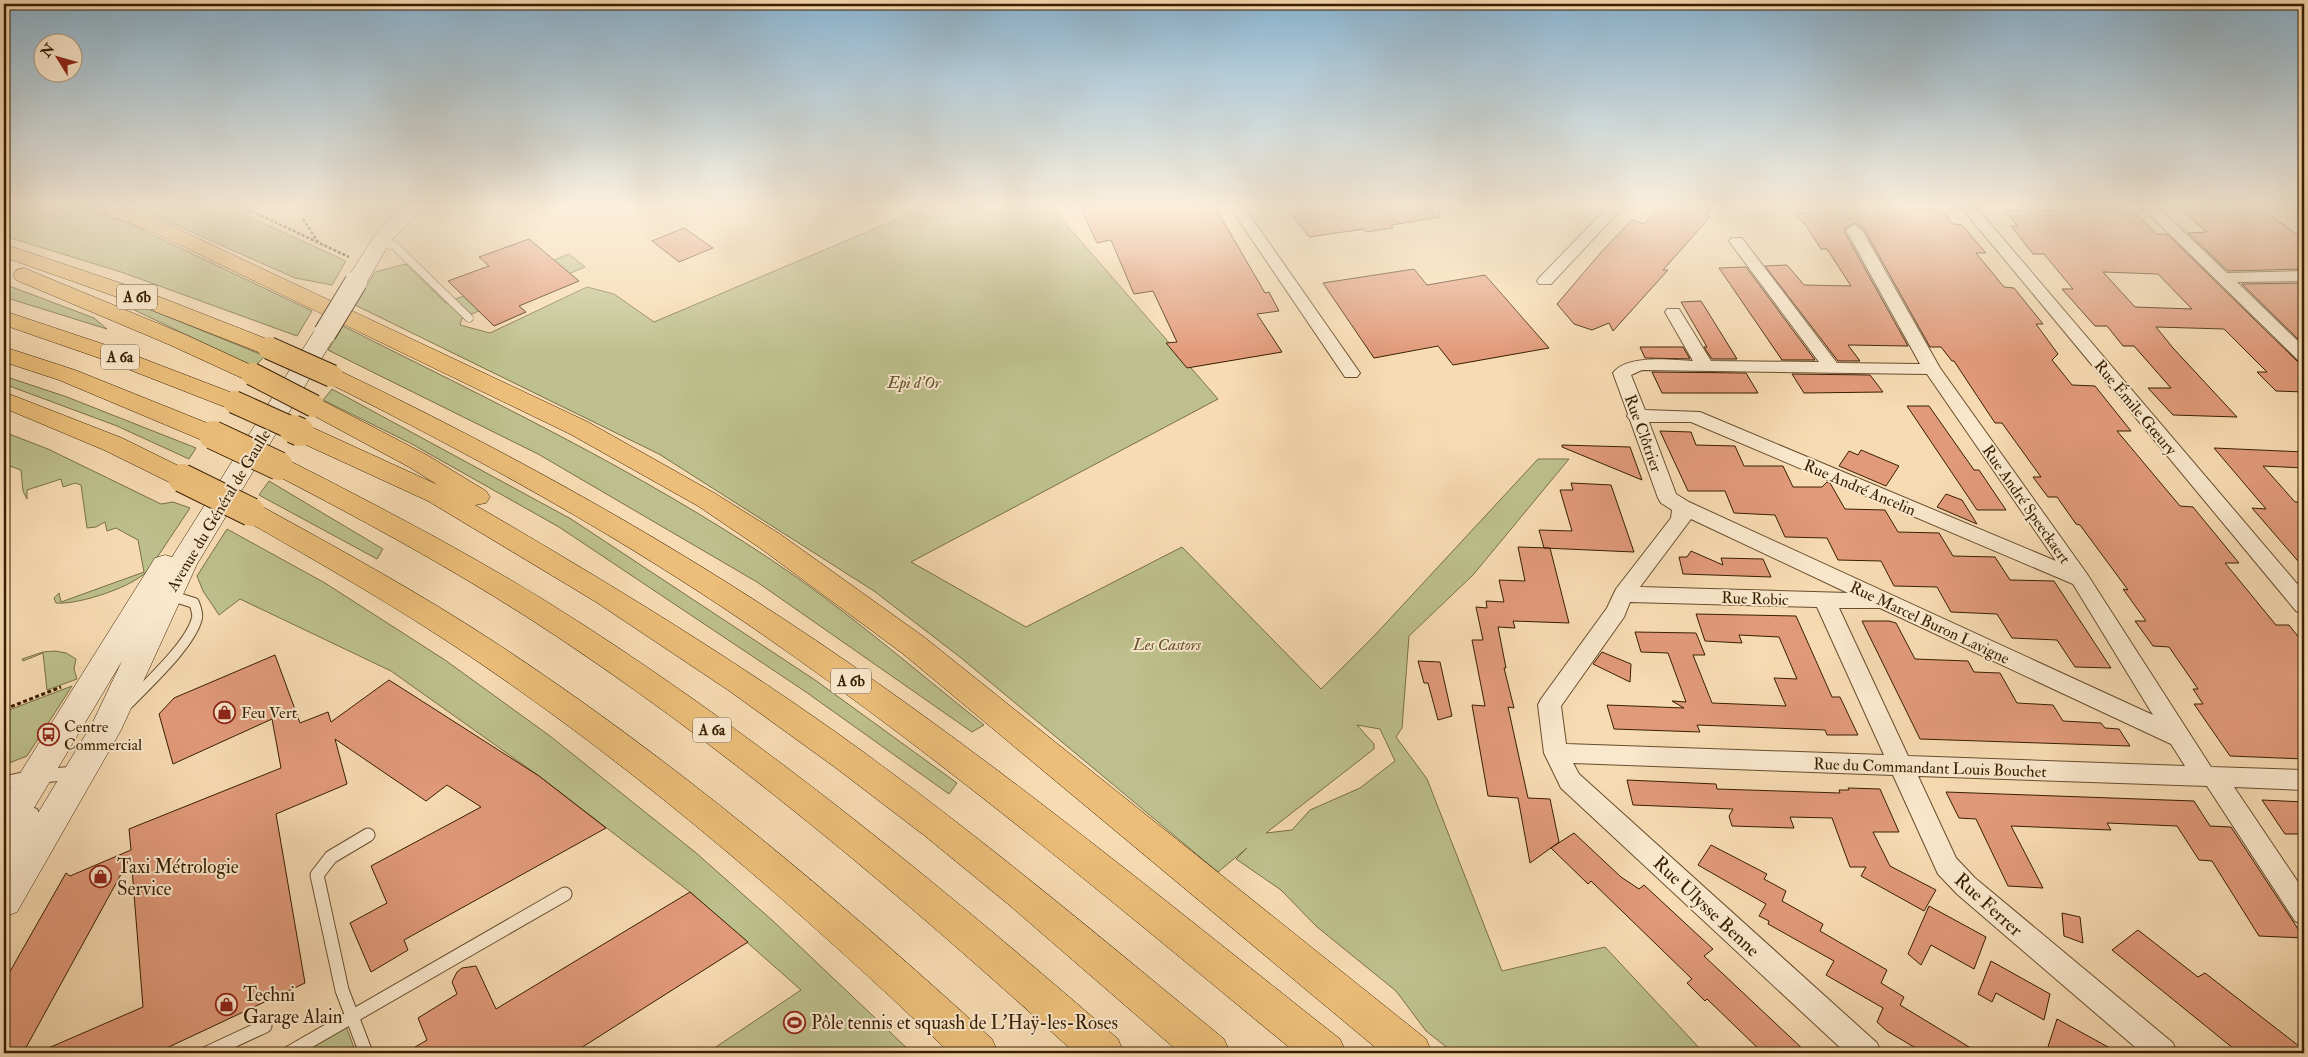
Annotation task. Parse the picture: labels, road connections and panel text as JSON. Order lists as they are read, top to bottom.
{
  "streets": {
    "highway": ["A 6b", "A 6a"],
    "main road": ["Avenue du Général de Gaulle"],
    "street": [
      "Rue Émile Gœury",
      "Rue Clôtrier",
      "Rue André Ancelin",
      "Rue André Speeckaert",
      "Rue Robic",
      "Rue Marcel Buron Lavigne",
      "Rue du Commandant Louis Bouchet",
      "Rue Ferrer",
      "Rue Ulysse Benne"
    ]
  },
  "crossings": [
    ["Rue Clôtrier", "Rue André Ancelin"],
    ["Rue Clôtrier", "Rue André Speeckaert"],
    ["Rue Clôtrier", "Rue Marcel Buron Lavigne"],
    ["Rue André Ancelin", "Rue André Speeckaert"],
    ["Rue André Speeckaert", "Rue Marcel Buron Lavigne"],
    ["Rue André Speeckaert", "Rue du Commandant Louis Bouchet"],
    ["Rue Robic", "Rue Marcel Buron Lavigne"],
    ["Rue Robic", "Rue Ferrer"],
    ["Rue du Commandant Louis Bouchet", "Rue Ferrer"],
    ["Rue du Commandant Louis Bouchet", "Rue Ulysse Benne"]
  ],
  "parks": ["Epi d'Or", "Les Castors"],
  "places": {
    "shop": ["Feu Vert", "Taxi Métrologie Service", "Techni Garage Alain"],
    "bus stop": ["Centre Commercial"],
    "sports": ["Pôle tennis et squash de L'Haÿ-les-Roses"]
  },
  "north": "top left"
}
